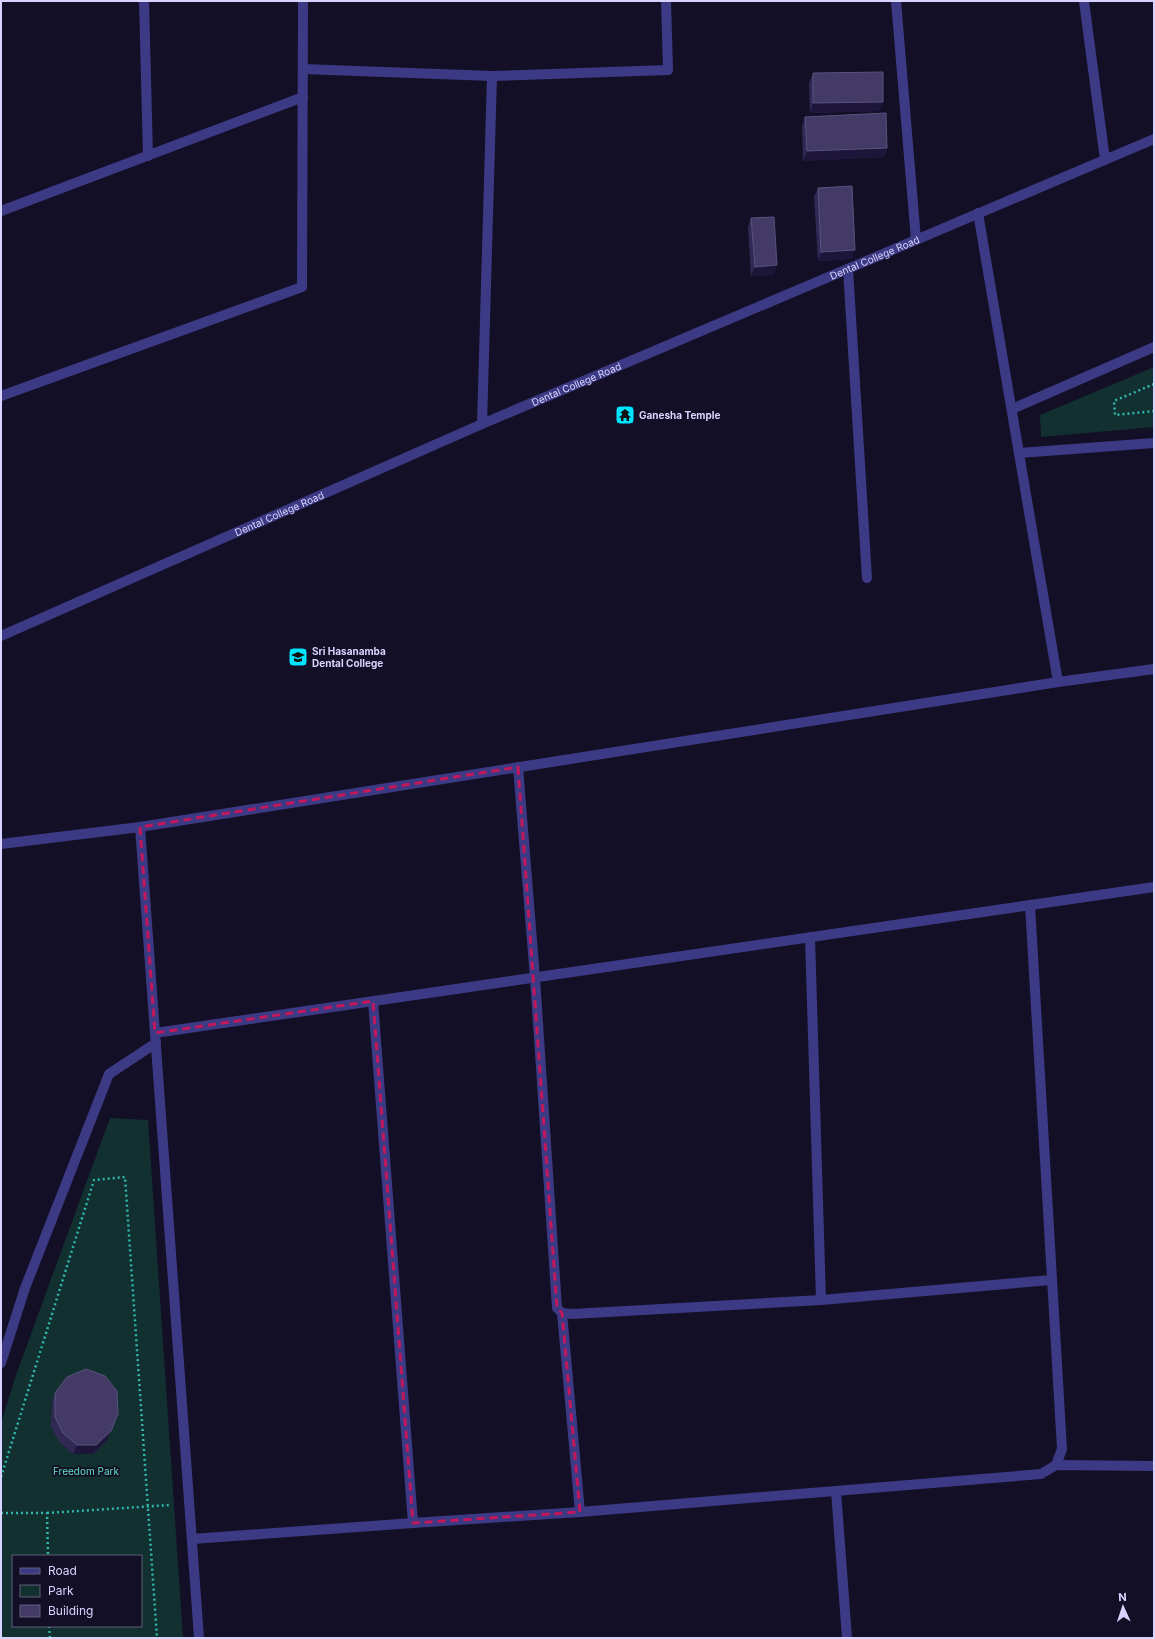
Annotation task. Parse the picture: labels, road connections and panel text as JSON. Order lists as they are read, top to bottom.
{
  "streets": {
    "street": ["Dental College Road"]
  },
  "parks": ["Freedom Park"],
  "places": {
    "temple": ["Ganesha Temple"],
    "school or university": ["Sri Hasanamba Dental College"]
  },
  "legend": ["Road", "Park", "Building"],
  "north": "top"
}
